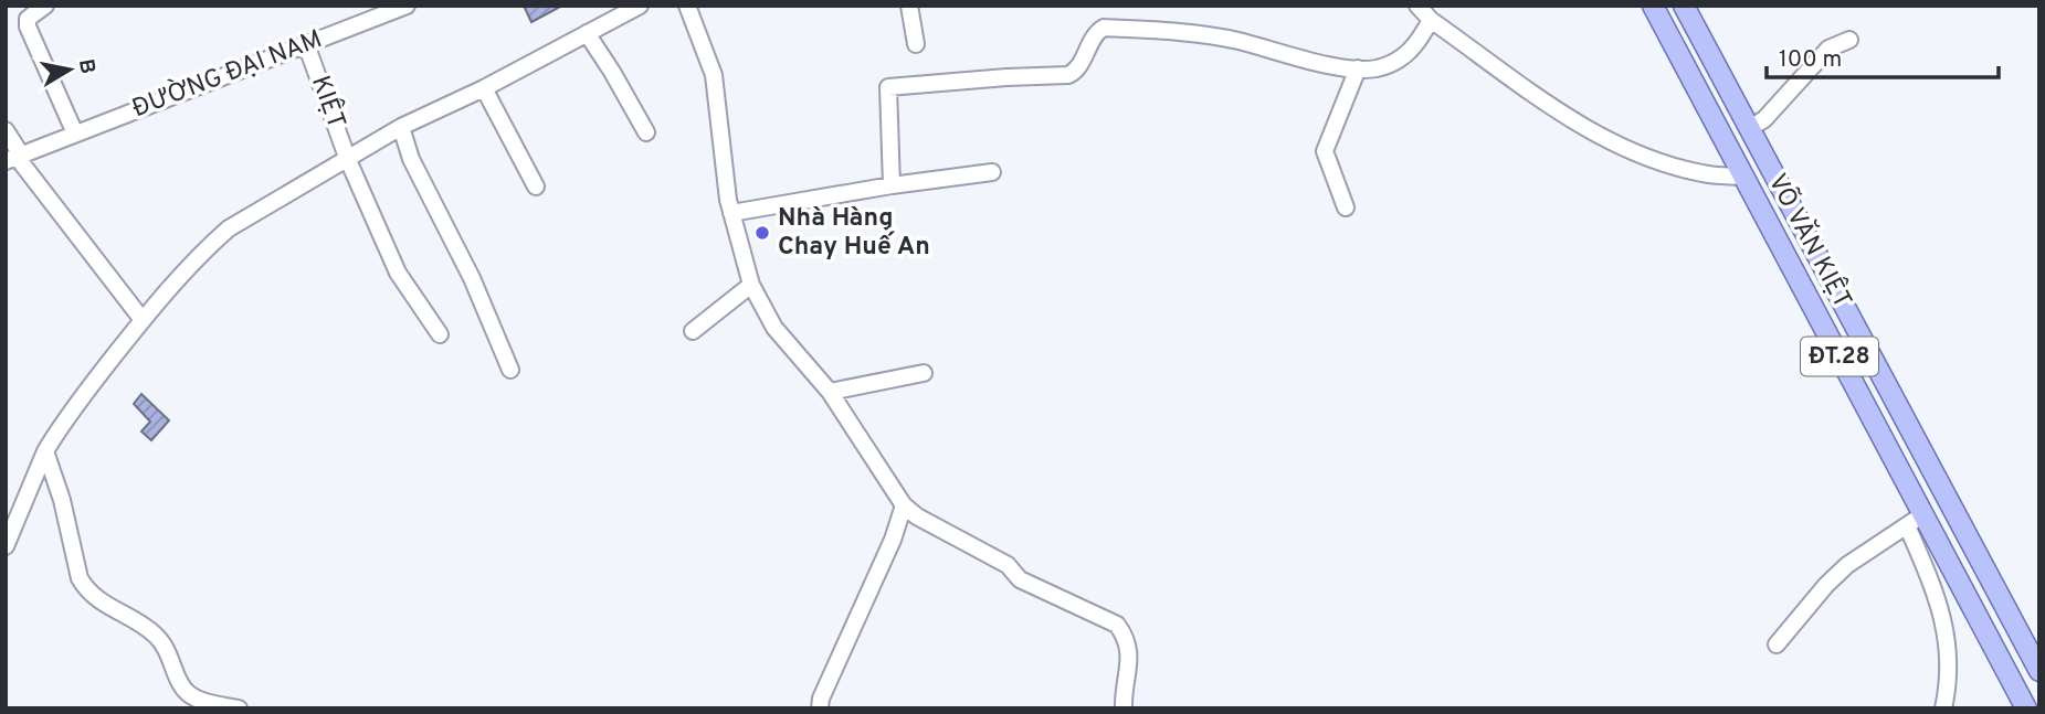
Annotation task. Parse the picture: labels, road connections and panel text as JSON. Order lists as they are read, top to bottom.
{
  "streets": {
    "main road": ["VÕ VĂN KIỆT", "ĐT.28"],
    "street": ["ĐƯỜNG ĐẠI NAM", "KIỆT"]
  },
  "crossings": [
    ["ĐƯỜNG ĐẠI NAM", "KIỆT"]
  ],
  "places": ["Nhà Hàng Chay Huế An"],
  "scale_bar": "100 m",
  "north": "right"
}
